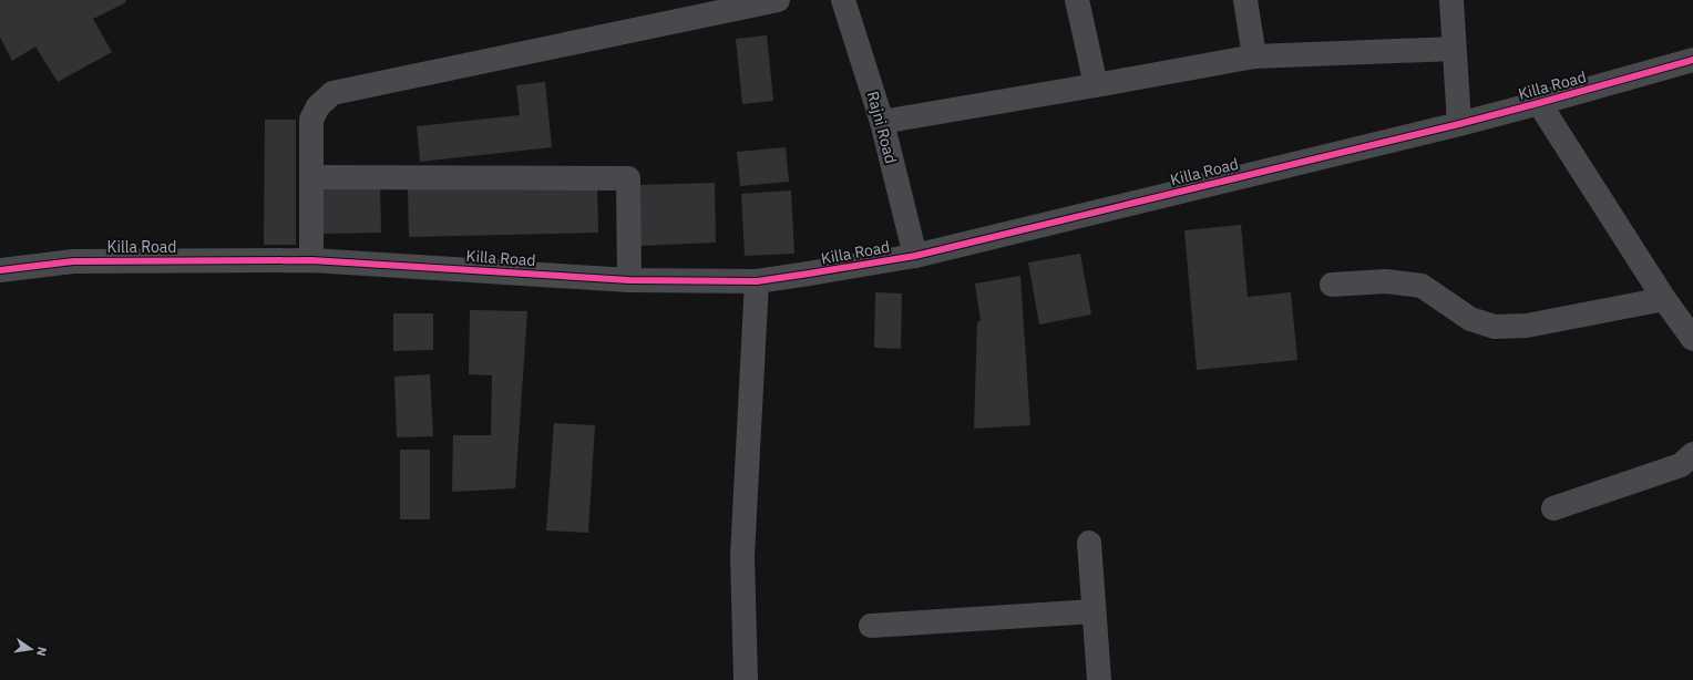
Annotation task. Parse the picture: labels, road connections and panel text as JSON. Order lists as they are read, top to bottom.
{
  "streets": {
    "street": ["Killa Road", "Rajni Road"]
  },
  "crossings": [
    ["Killa Road", "Rajni Road"]
  ],
  "north": "right"
}
